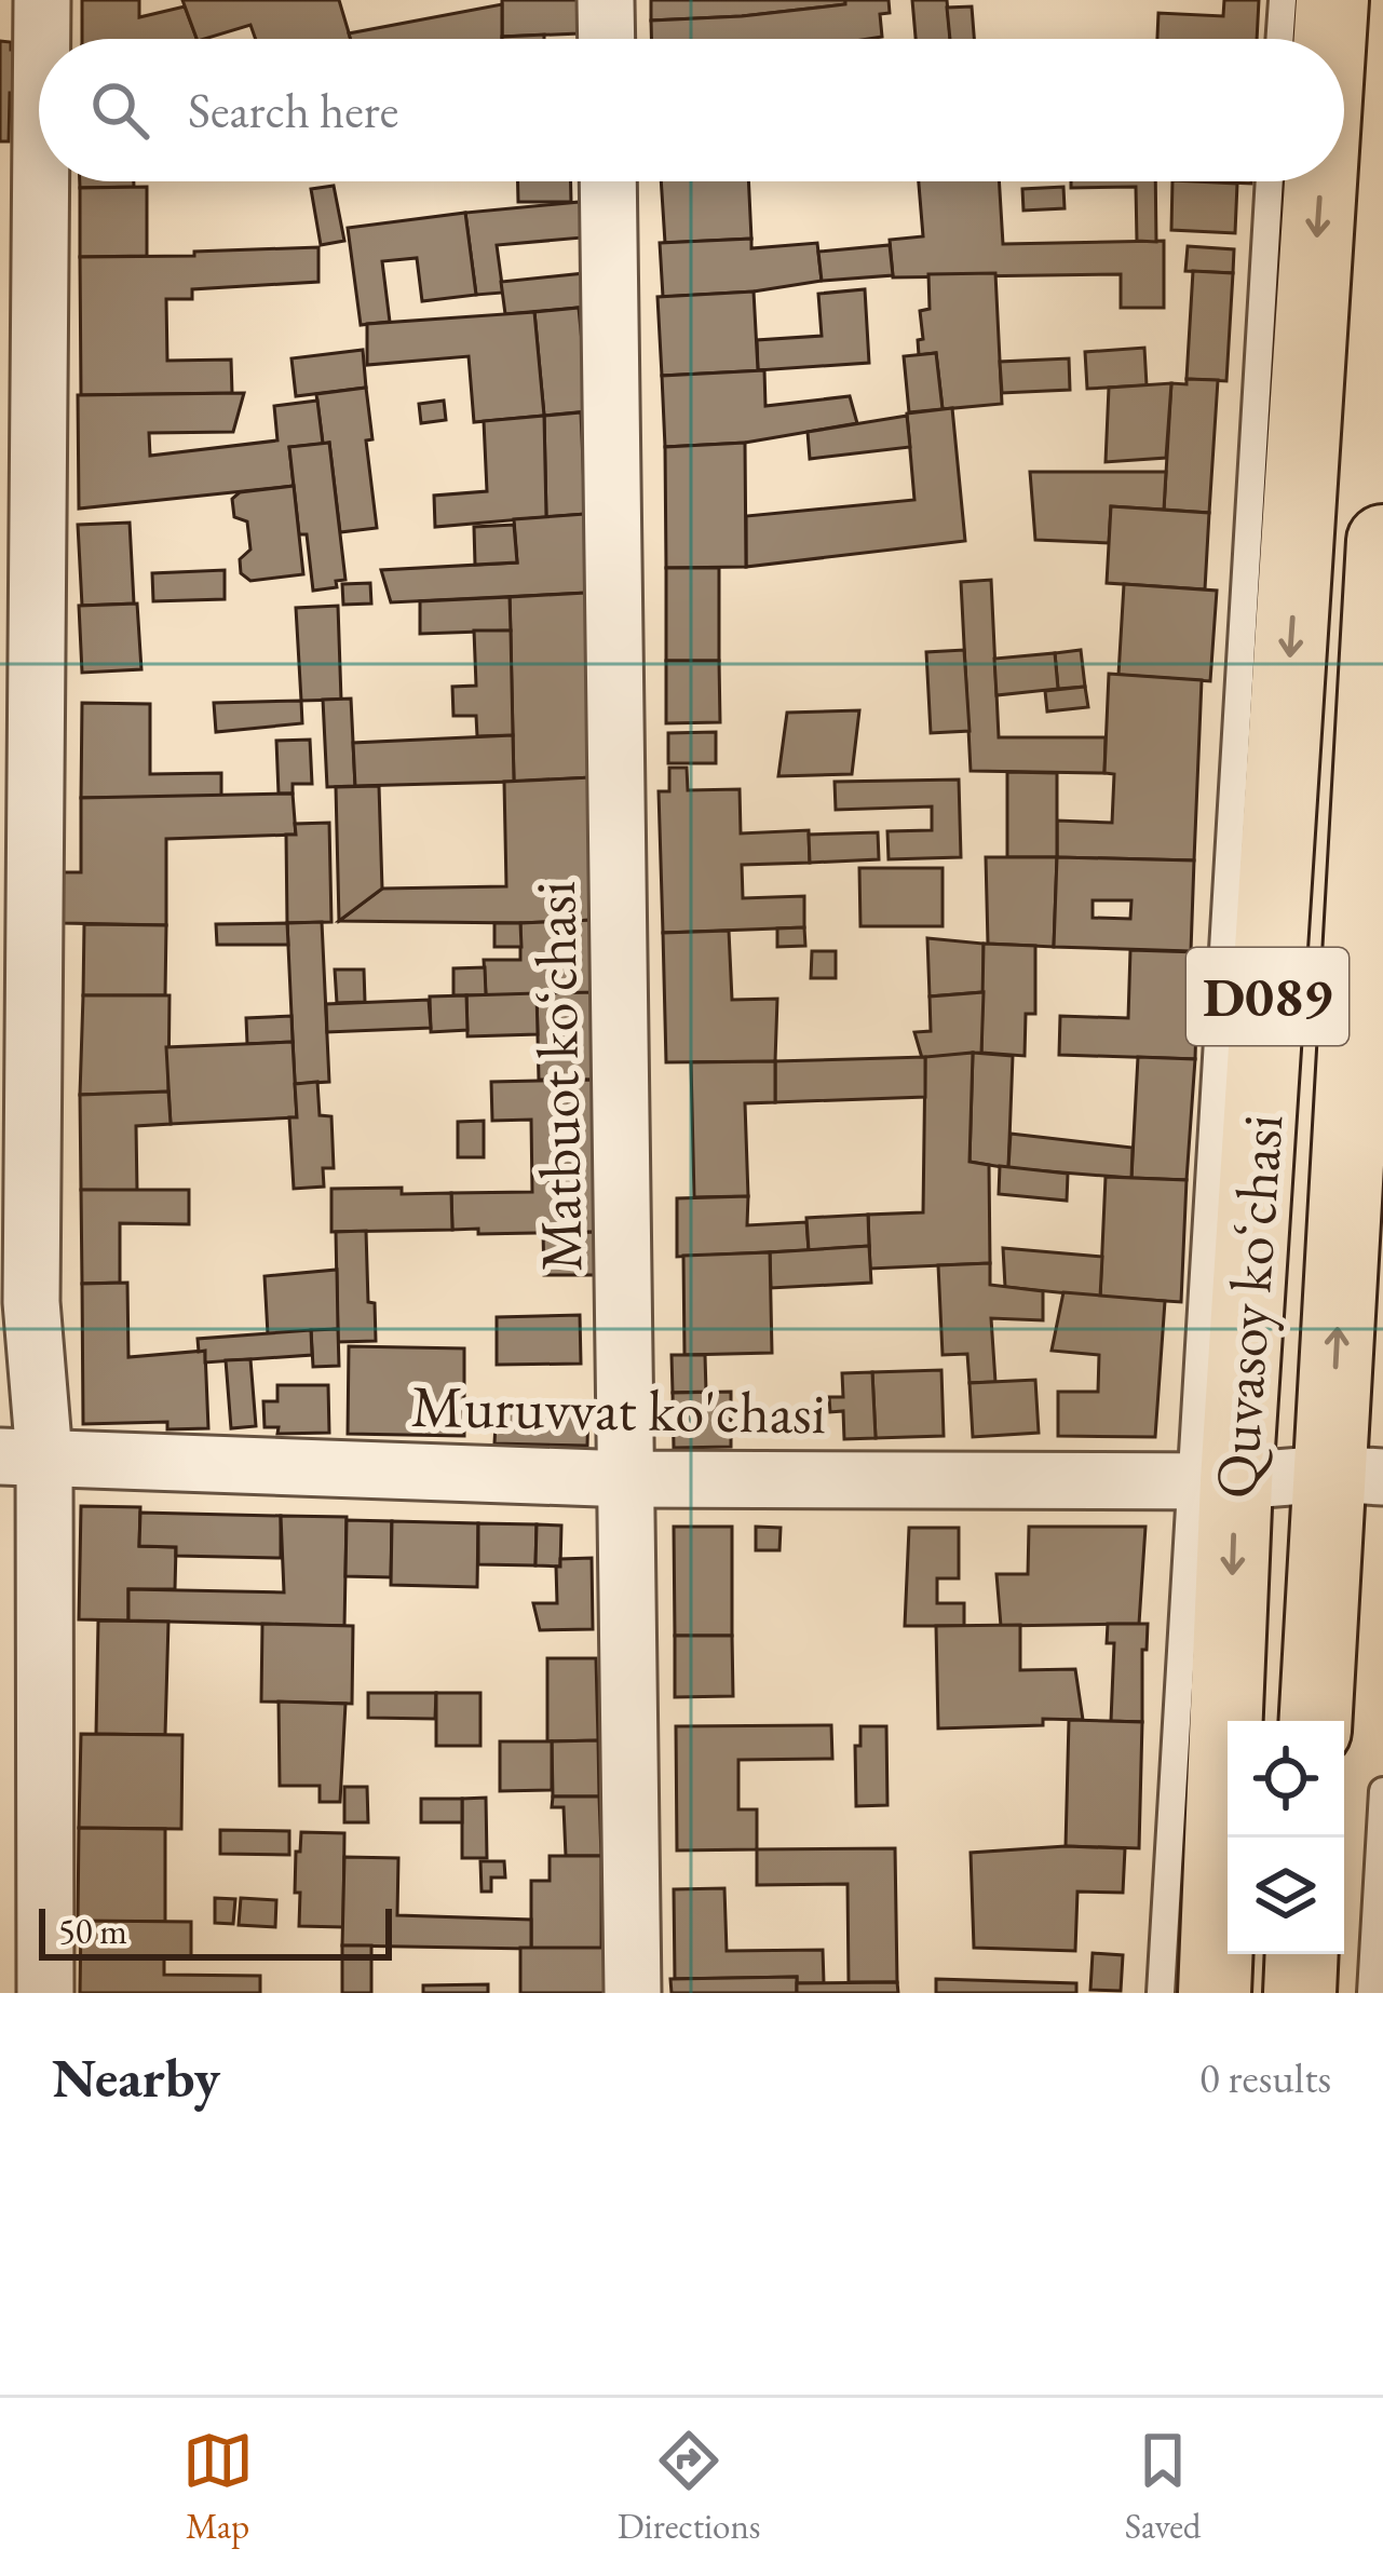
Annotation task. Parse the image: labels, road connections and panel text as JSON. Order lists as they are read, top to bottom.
{
  "streets": {
    "main road": ["D089", "Quvasoy koʻchasi"],
    "street": ["Matbuot koʻchasi", "Muruvvat ko'chasi"]
  },
  "crossings": [
    ["Matbuot koʻchasi", "Muruvvat ko'chasi"],
    ["Quvasoy koʻchasi", "Muruvvat ko'chasi"]
  ],
  "scale_bar": "50 m",
  "page": {
    "search": "Search here",
    "scale": "50 m",
    "heading": ["Nearby", "0 results"],
    "nav": ["Map", "Directions", "Saved"]
  }
}
